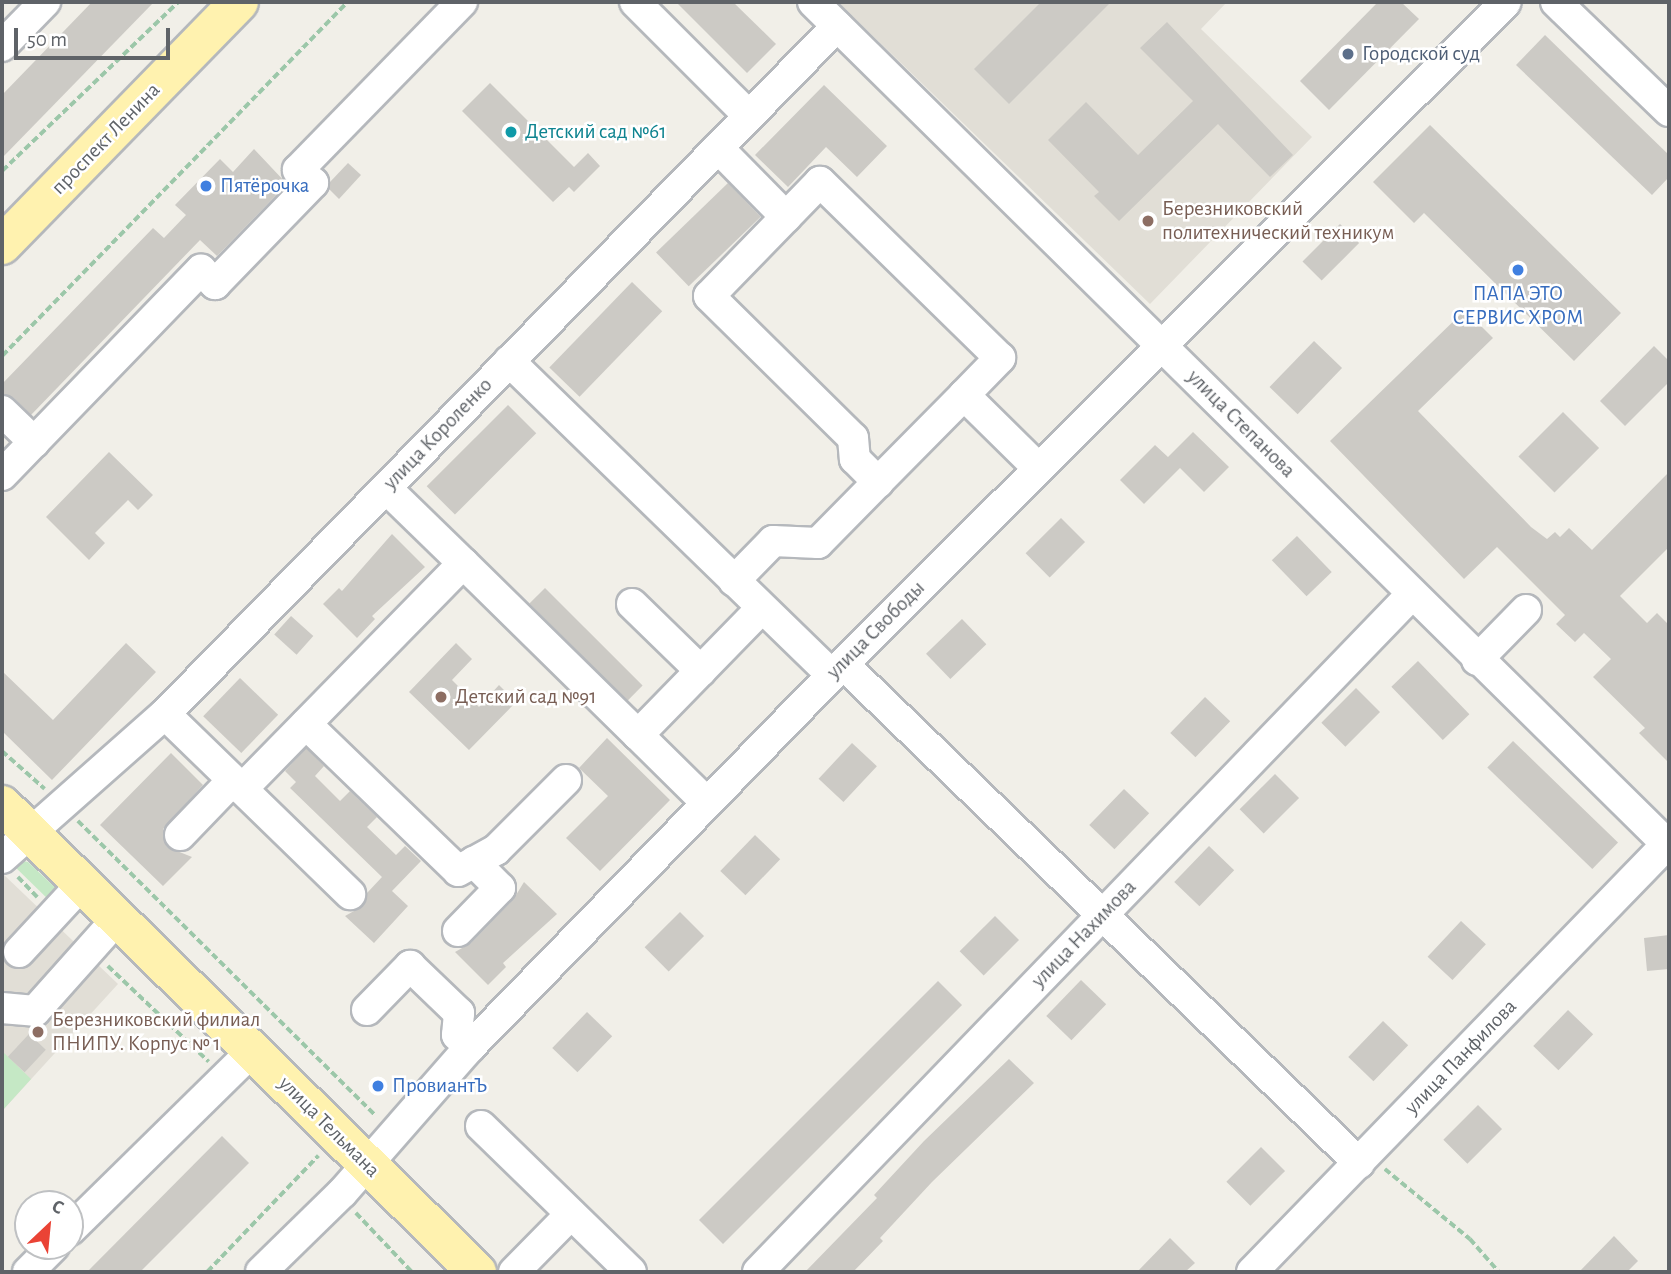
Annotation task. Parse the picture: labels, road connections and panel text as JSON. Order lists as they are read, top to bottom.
{
  "streets": {
    "main road": ["проспект Ленина", "улица Тельмана"],
    "street": [
      "улица Степанова",
      "улица Короленко",
      "улица Свободы",
      "улица Нахимова",
      "улица Панфилова"
    ]
  },
  "crossings": [
    ["улица Степанова", "улица Короленко"],
    ["улица Степанова", "улица Свободы"],
    ["улица Степанова", "улица Нахимова"],
    ["улица Степанова", "улица Панфилова"],
    ["улица Короленко", "улица Тельмана"],
    ["улица Свободы", "улица Тельмана"]
  ],
  "places": [
    "Городской суд",
    "Детский сад №61",
    "Пятёрочка",
    "Березниковский политехнический техникум",
    "ПАПА ЭТО СЕРВИС ХРОМ",
    "Детский сад №91",
    "Березниковский филиал ПНИПУ. Корпус № 1",
    "ПровиантЪ"
  ],
  "scale_bar": "50 m",
  "north": "top right"
}
